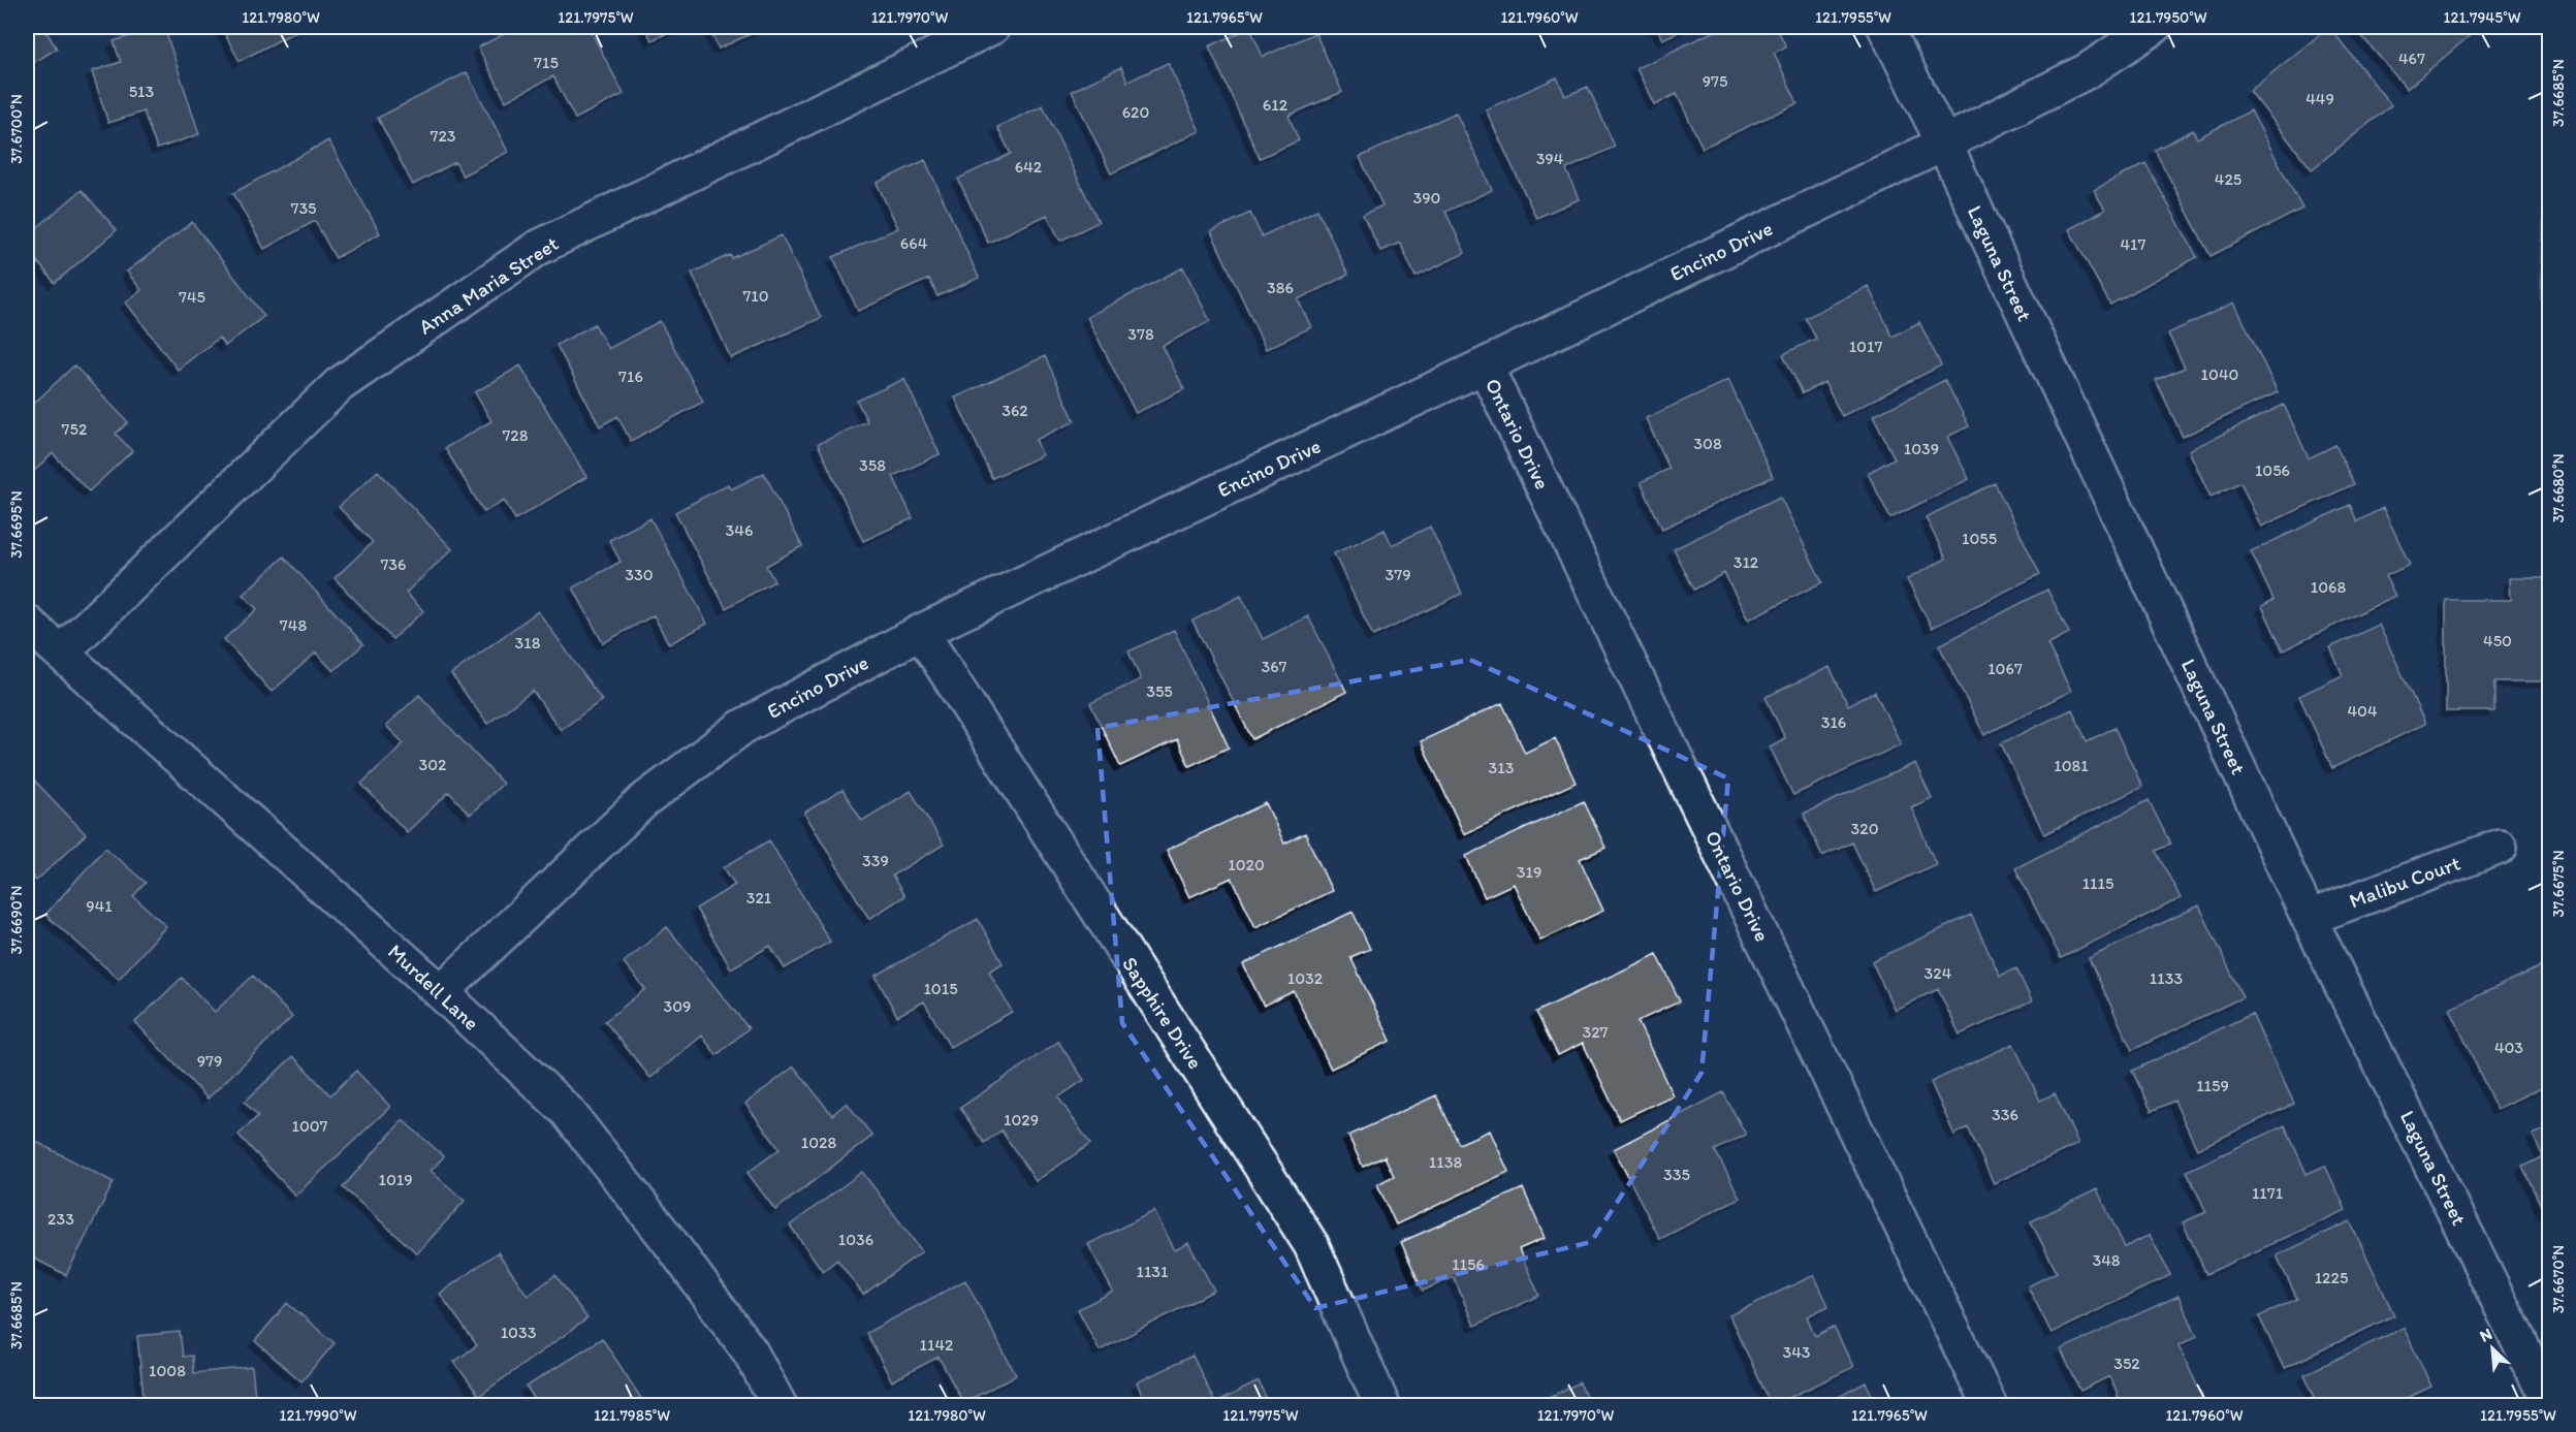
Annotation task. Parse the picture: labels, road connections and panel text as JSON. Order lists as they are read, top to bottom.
{
  "streets": {
    "street": [
      "Encino Drive",
      "Laguna Street",
      "Anna Maria Street",
      "Ontario Drive",
      "Malibu Court",
      "Murdell Lane",
      "Sapphire Drive"
    ]
  },
  "crossings": [
    ["Encino Drive", "Laguna Street"],
    ["Encino Drive", "Ontario Drive"],
    ["Encino Drive", "Murdell Lane"],
    ["Encino Drive", "Sapphire Drive"],
    ["Laguna Street", "Malibu Court"],
    ["Anna Maria Street", "Murdell Lane"]
  ],
  "house_numbers": [
    "467",
    "715",
    "975",
    "513",
    "449",
    "612",
    "620",
    "723",
    "394",
    "642",
    "425",
    "390",
    "735",
    "664",
    "417",
    "386",
    "710",
    "745",
    "378",
    "1017",
    "1040",
    "716",
    "362",
    "752",
    "728",
    "308",
    "1039",
    "358",
    "1056",
    "346",
    "1055",
    "312",
    "736",
    "330",
    "379",
    "1068",
    "748",
    "450",
    "318",
    "367",
    "1067",
    "355",
    "404",
    "316",
    "302",
    "1081",
    "313",
    "320",
    "339",
    "1020",
    "319",
    "1115",
    "321",
    "941",
    "324",
    "1032",
    "1133",
    "1015",
    "309",
    "327",
    "403",
    "979",
    "1159",
    "336",
    "1029",
    "1007",
    "1028",
    "1138",
    "335",
    "1019",
    "1171",
    "233",
    "1036",
    "348",
    "1156",
    "1131",
    "1225",
    "1033",
    "1142",
    "343",
    "352",
    "1008"
  ],
  "north": "top left",
  "coordinates": [
    "121.7980°W",
    "121.7975°W",
    "121.7970°W",
    "121.7965°W",
    "121.7960°W",
    "121.7955°W",
    "121.7950°W",
    "121.7945°W",
    "37.6685°N",
    "37.6700°N",
    "37.6680°N",
    "37.6695°N",
    "37.6675°N",
    "37.6690°N",
    "37.6670°N",
    "121.7990°W",
    "121.7985°W"
  ]
}
